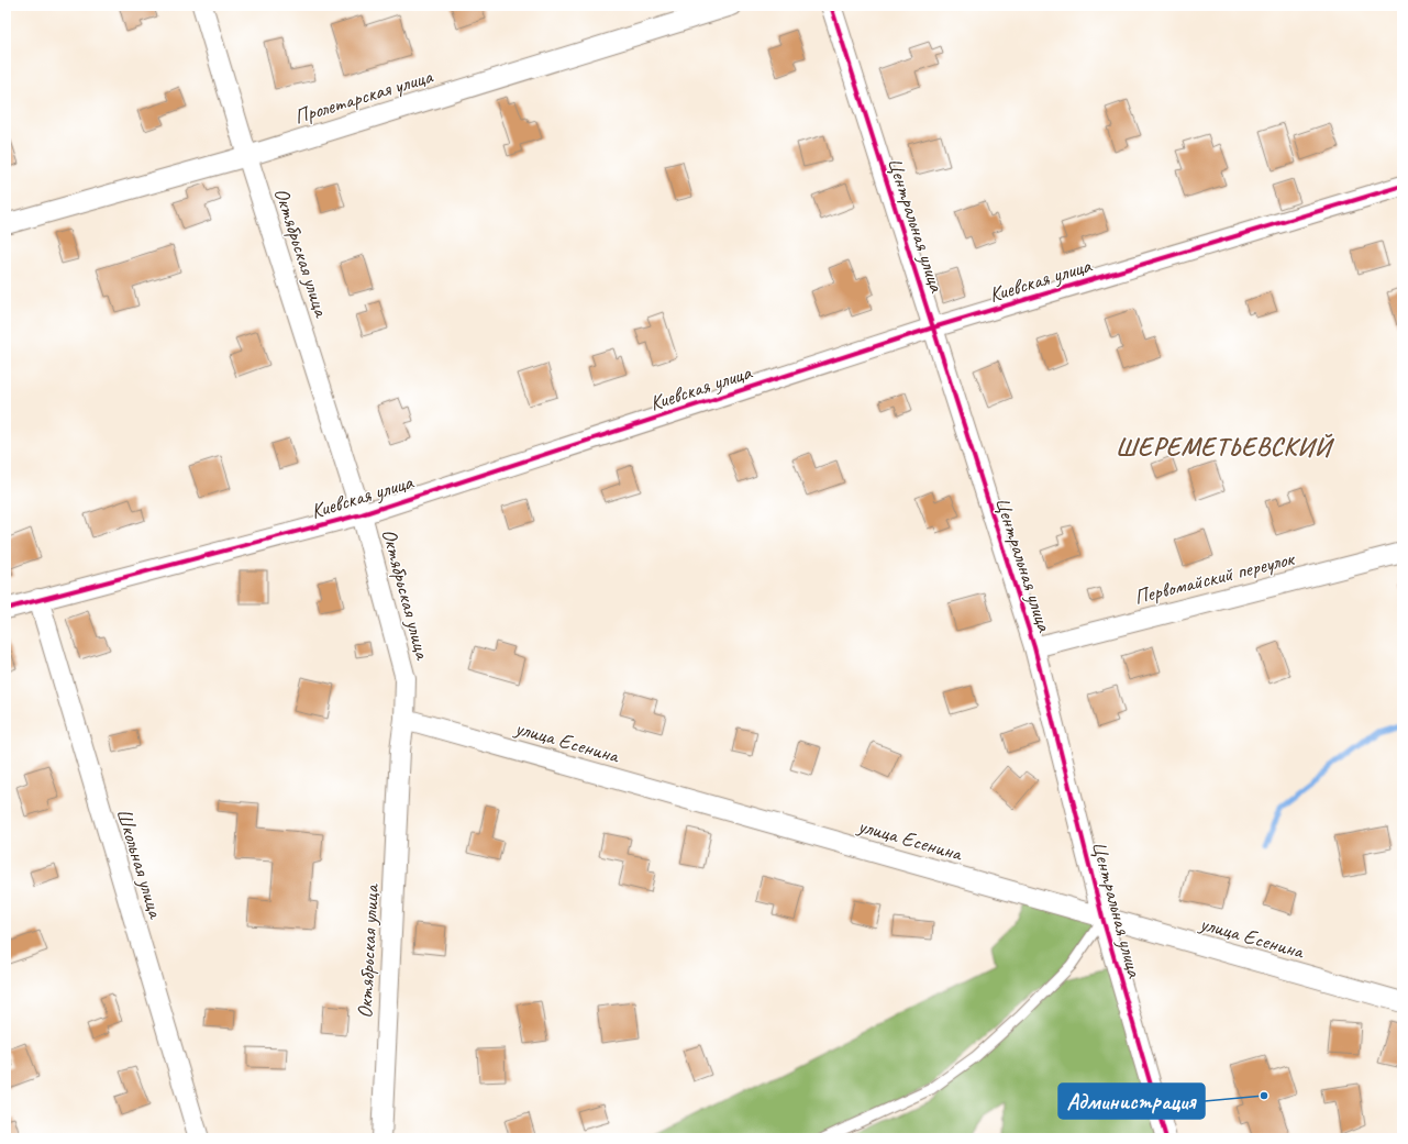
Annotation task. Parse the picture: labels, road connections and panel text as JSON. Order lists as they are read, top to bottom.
{
  "streets": {
    "street": [
      "Пролетарская улица",
      "Центральная улица",
      "Октябрьская улица",
      "Киевская улица",
      "Первомайский переулок",
      "улица Есенина",
      "Школьная улица"
    ]
  },
  "crossings": [
    ["Пролетарская улица", "Октябрьская улица"],
    ["Центральная улица", "Киевская улица"],
    ["Центральная улица", "Первомайский переулок"],
    ["Центральная улица", "улица Есенина"],
    ["Октябрьская улица", "Киевская улица"],
    ["Октябрьская улица", "улица Есенина"],
    ["Киевская улица", "Школьная улица"]
  ],
  "districts": ["ШЕРЕМЕТЬЕВСКИЙ"],
  "places": ["Администрация"]
}
